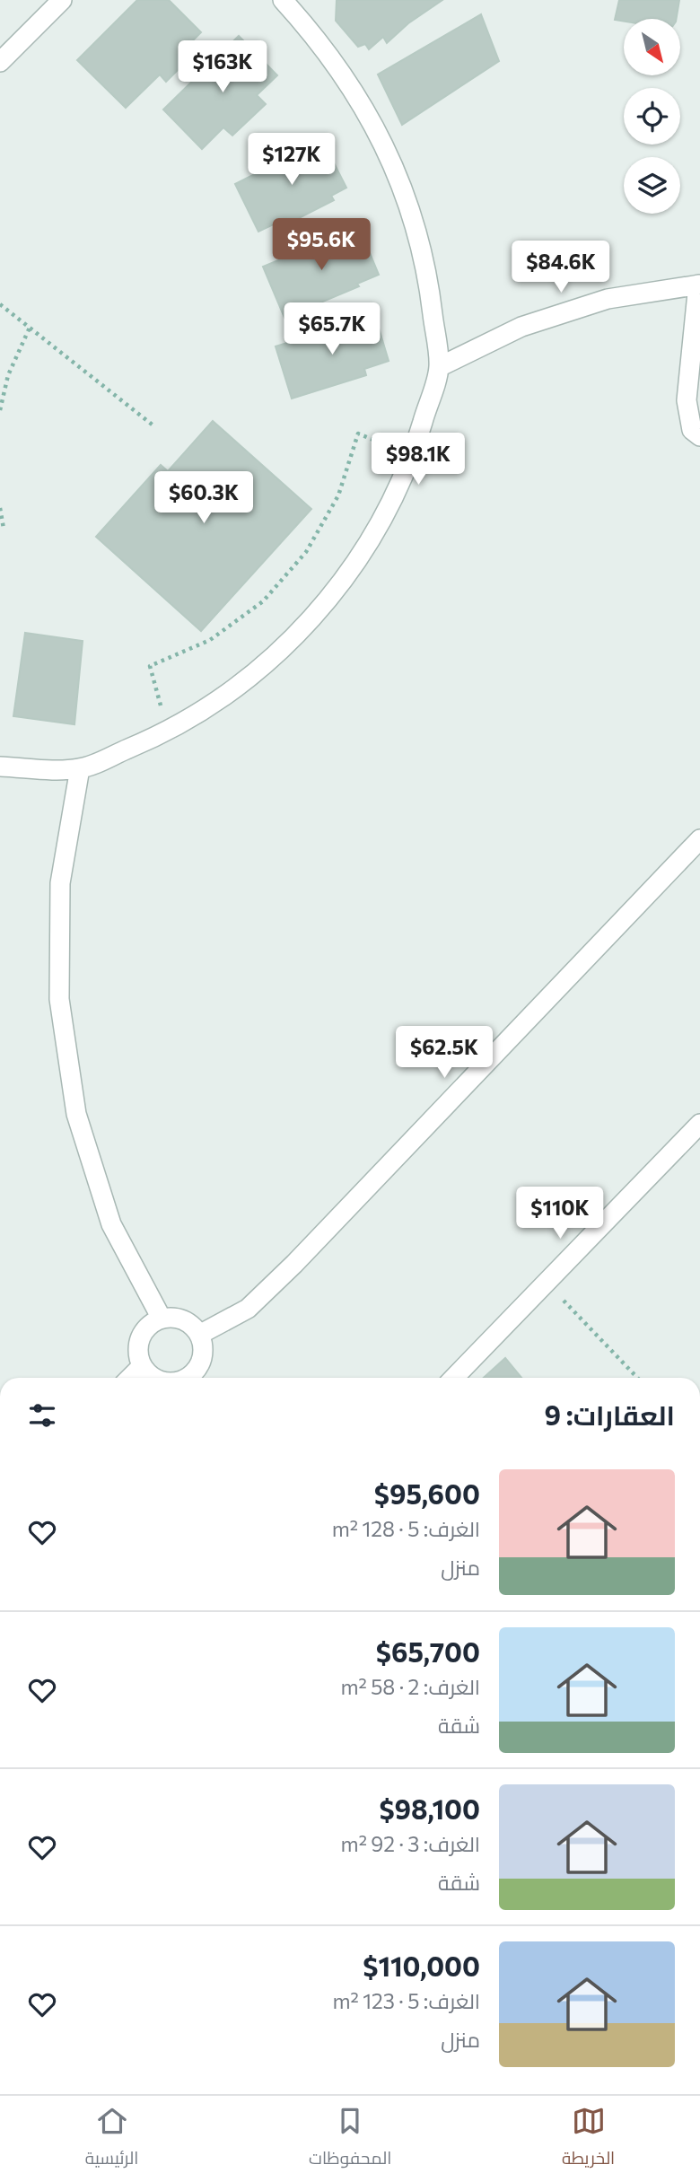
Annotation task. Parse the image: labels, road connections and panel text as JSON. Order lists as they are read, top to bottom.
{
  "north": "bottom right",
  "page": {
    "price": [
      "$163K",
      "$127K",
      "$95.6K",
      "$84.6K",
      "$65.7K",
      "$98.1K",
      "$60.3K",
      "$62.5K",
      "$110K"
    ],
    "heading": "العقارات: 9",
    "list": [
      {
        "name": "$95,600",
        "note": "الغرف: 5 · 128 m² · منزل"
      },
      {
        "name": "$65,700",
        "note": "الغرف: 2 · 58 m² · شقة"
      },
      {
        "name": "$98,100",
        "note": "الغرف: 3 · 92 m² · شقة"
      },
      {
        "name": "$110,000",
        "note": "الغرف: 5 · 123 m² · منزل"
      }
    ],
    "tabs": ["الخريطة", "المحفوظات", "الرئيسية"]
  }
}
